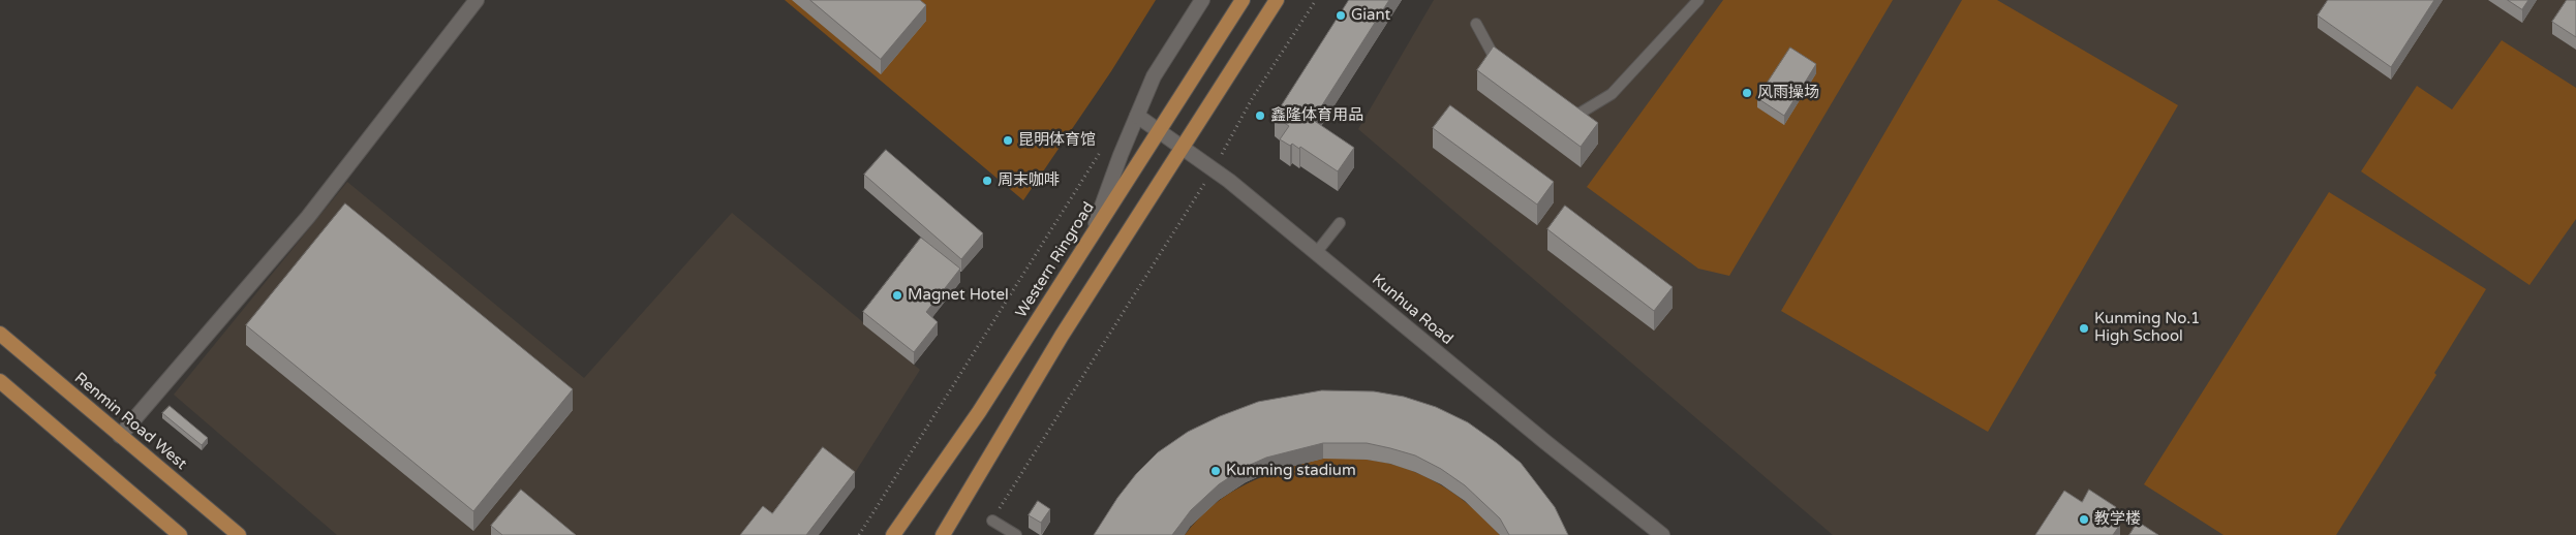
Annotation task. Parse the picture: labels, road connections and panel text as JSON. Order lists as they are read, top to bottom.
{
  "streets": {
    "main road": ["Western Ringroad", "Renmin Road West"],
    "street": ["Kunhua Road"]
  },
  "crossings": [
    ["Western Ringroad", "Kunhua Road"]
  ],
  "places": [
    "Giant",
    "风雨操场",
    "鑫隆体育用品",
    "昆明体育馆",
    "周末咖啡",
    "Magnet Hotel",
    "Kunming No.1 High School",
    "Kunming stadium",
    "教学楼"
  ]
}
